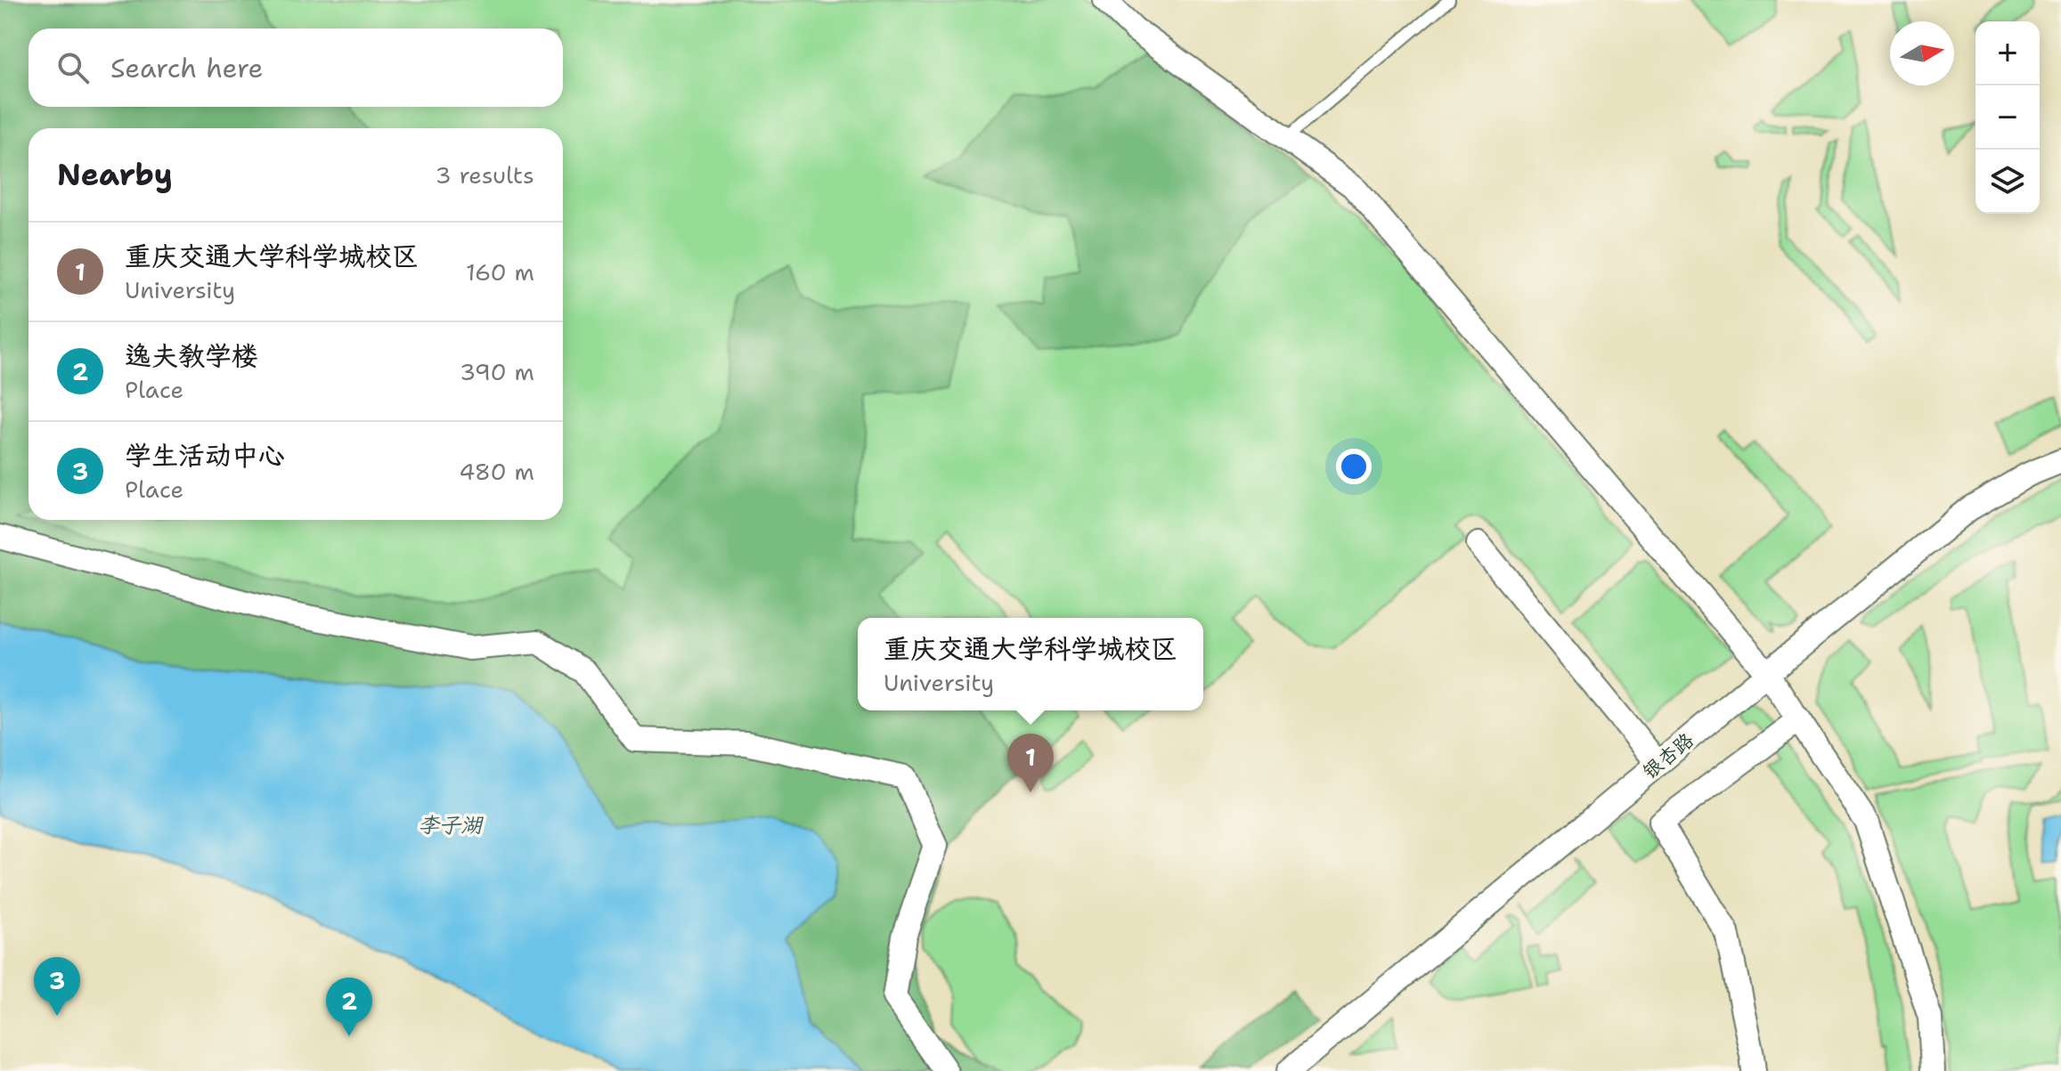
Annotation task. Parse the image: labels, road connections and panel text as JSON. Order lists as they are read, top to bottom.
{
  "streets": {
    "street": ["银杏路"]
  },
  "water": ["李子湖"],
  "north": "right",
  "page": {
    "map_buttons": ["+", "−"],
    "search": "Search here",
    "heading": ["Nearby", "3 results"],
    "list": [
      {
        "mark": "1",
        "name": "重庆交通大学科学城校区",
        "note": "University",
        "value": "160 m"
      },
      {
        "mark": "2",
        "name": "逸夫教学楼",
        "note": "Place",
        "value": "390 m"
      },
      {
        "mark": "3",
        "name": "学生活动中心",
        "note": "Place",
        "value": "480 m"
      }
    ],
    "popup": ["重庆交通大学科学城校区", "University"],
    "pins": ["1", "3", "2"]
  }
}
